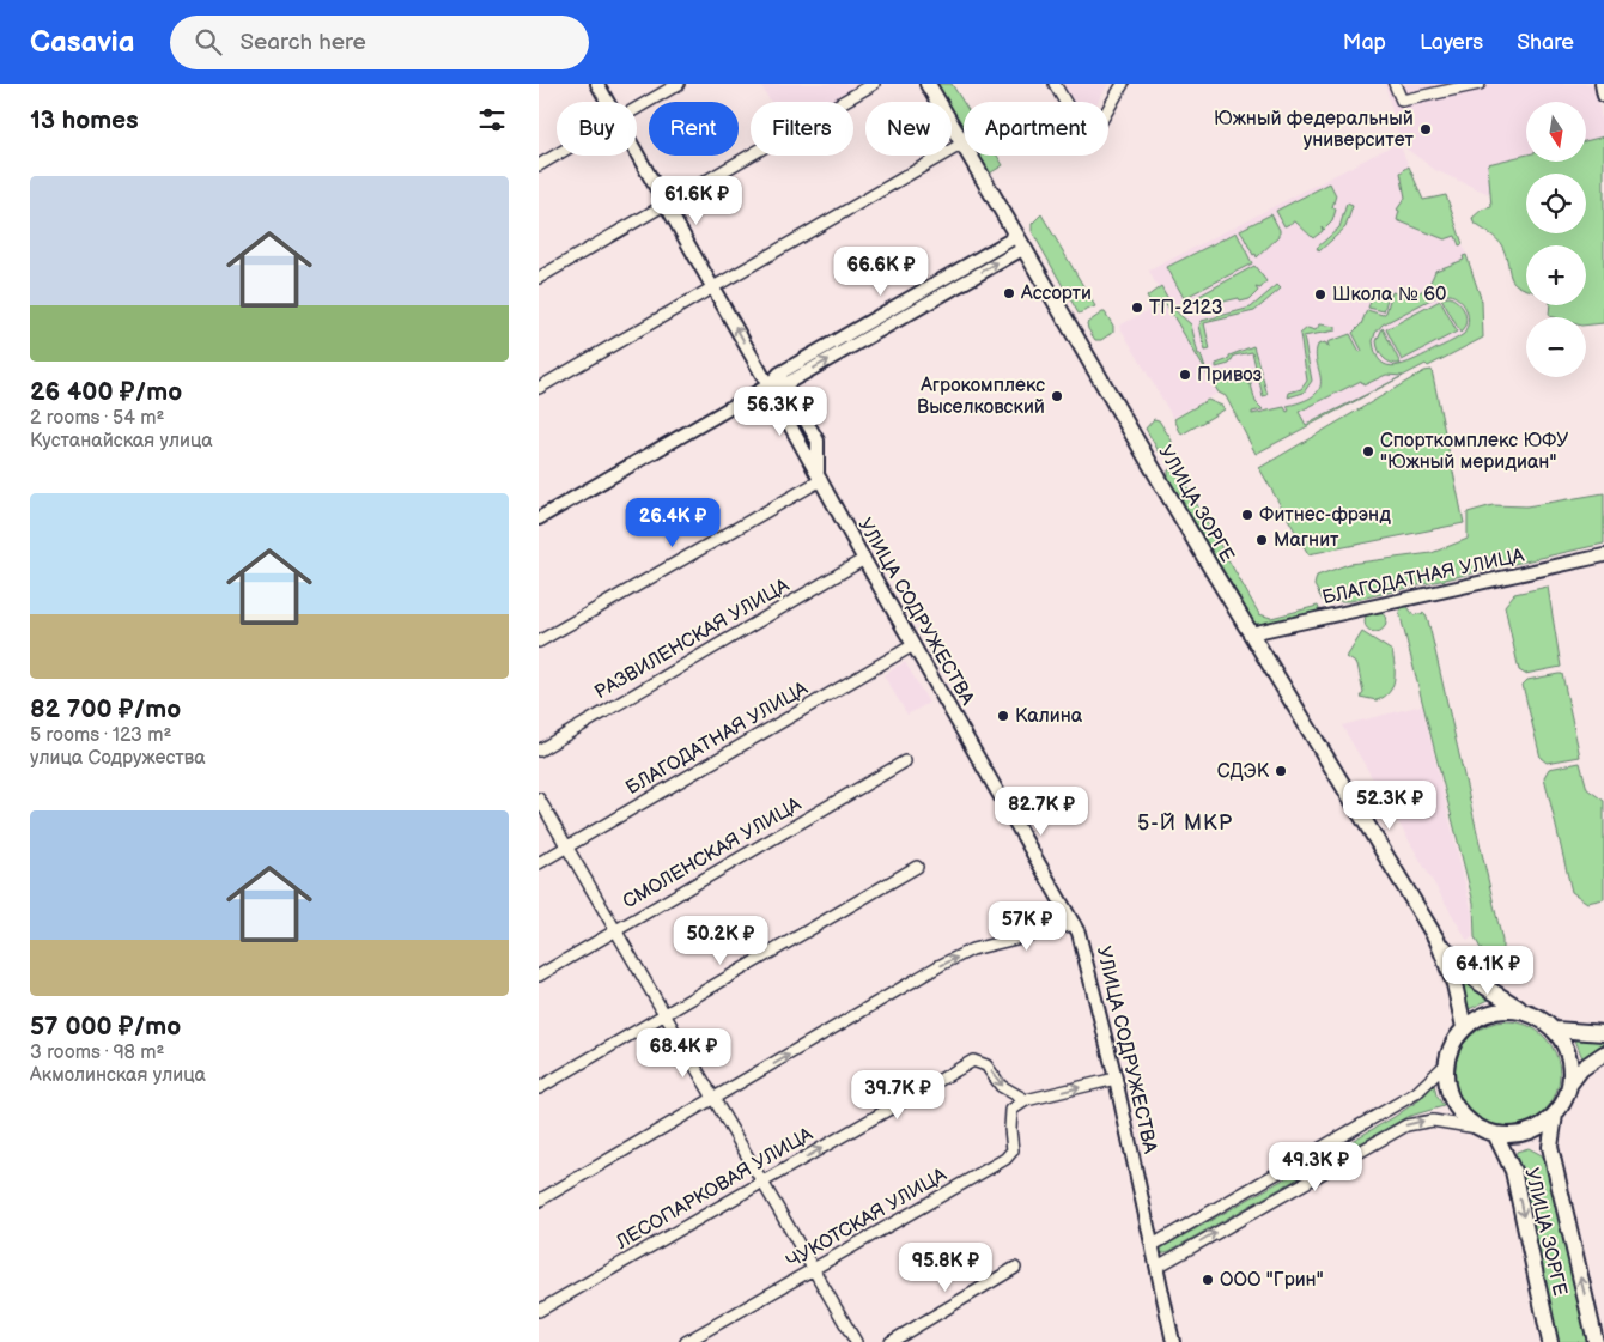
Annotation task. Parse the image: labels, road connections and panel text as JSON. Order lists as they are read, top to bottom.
{
  "streets": {
    "main road": ["УЛИЦА ЗОРГЕ"],
    "street": [
      "БЛАГОДАТНАЯ УЛИЦА",
      "УЛИЦА СОДРУЖЕСТВА",
      "РАЗВИЛЕНСКАЯ УЛИЦА",
      "СМОЛЕНСКАЯ УЛИЦА",
      "ЛЕСОПАРКОВАЯ УЛИЦА",
      "ЧУКОТСКАЯ УЛИЦА"
    ]
  },
  "crossings": [
    ["УЛИЦА ЗОРГЕ", "БЛАГОДАТНАЯ УЛИЦА"],
    ["БЛАГОДАТНАЯ УЛИЦА", "УЛИЦА СОДРУЖЕСТВА"],
    ["УЛИЦА СОДРУЖЕСТВА", "РАЗВИЛЕНСКАЯ УЛИЦА"],
    ["ЛЕСОПАРКОВАЯ УЛИЦА", "ЧУКОТСКАЯ УЛИЦА"]
  ],
  "one_way": ["ЛЕСОПАРКОВАЯ УЛИЦА"],
  "districts": ["5-Й МКР"],
  "places": [
    "Южный федеральный университет",
    "Ассорти",
    "Школа № 60",
    "ТП-2123",
    "Привоз",
    "Агрокомплекс Выселковский",
    "Спорткомплекс ЮФУ \"Южный меридиан\"",
    "Фитнес-фрэнд",
    "Магнит",
    "Калина",
    "СДЭК",
    "ООО \"Грин\""
  ],
  "north": "bottom",
  "page": {
    "header": "Casavia",
    "search": "Search here",
    "nav": ["Map", "Layers", "Share"],
    "heading": "13 homes",
    "map_buttons": ["+", "−"],
    "chip": [
      "Buy",
      "Rent",
      "Filters",
      "New",
      "Apartment"
    ],
    "list": [
      {
        "name": "26 400 ₽/mo",
        "note": "2 rooms · 54 m² · Кустанайская улица"
      },
      {
        "name": "82 700 ₽/mo",
        "note": "5 rooms · 123 m² · улица Содружества"
      },
      {
        "name": "57 000 ₽/mo",
        "note": "3 rooms · 98 m² · Акмолинская улица"
      }
    ],
    "price": [
      "61.6K ₽",
      "66.6K ₽",
      "56.3K ₽",
      "26.4K ₽",
      "52.3K ₽",
      "82.7K ₽",
      "57K ₽",
      "50.2K ₽",
      "64.1K ₽",
      "68.4K ₽",
      "39.7K ₽",
      "49.3K ₽",
      "95.8K ₽"
    ]
  }
}
